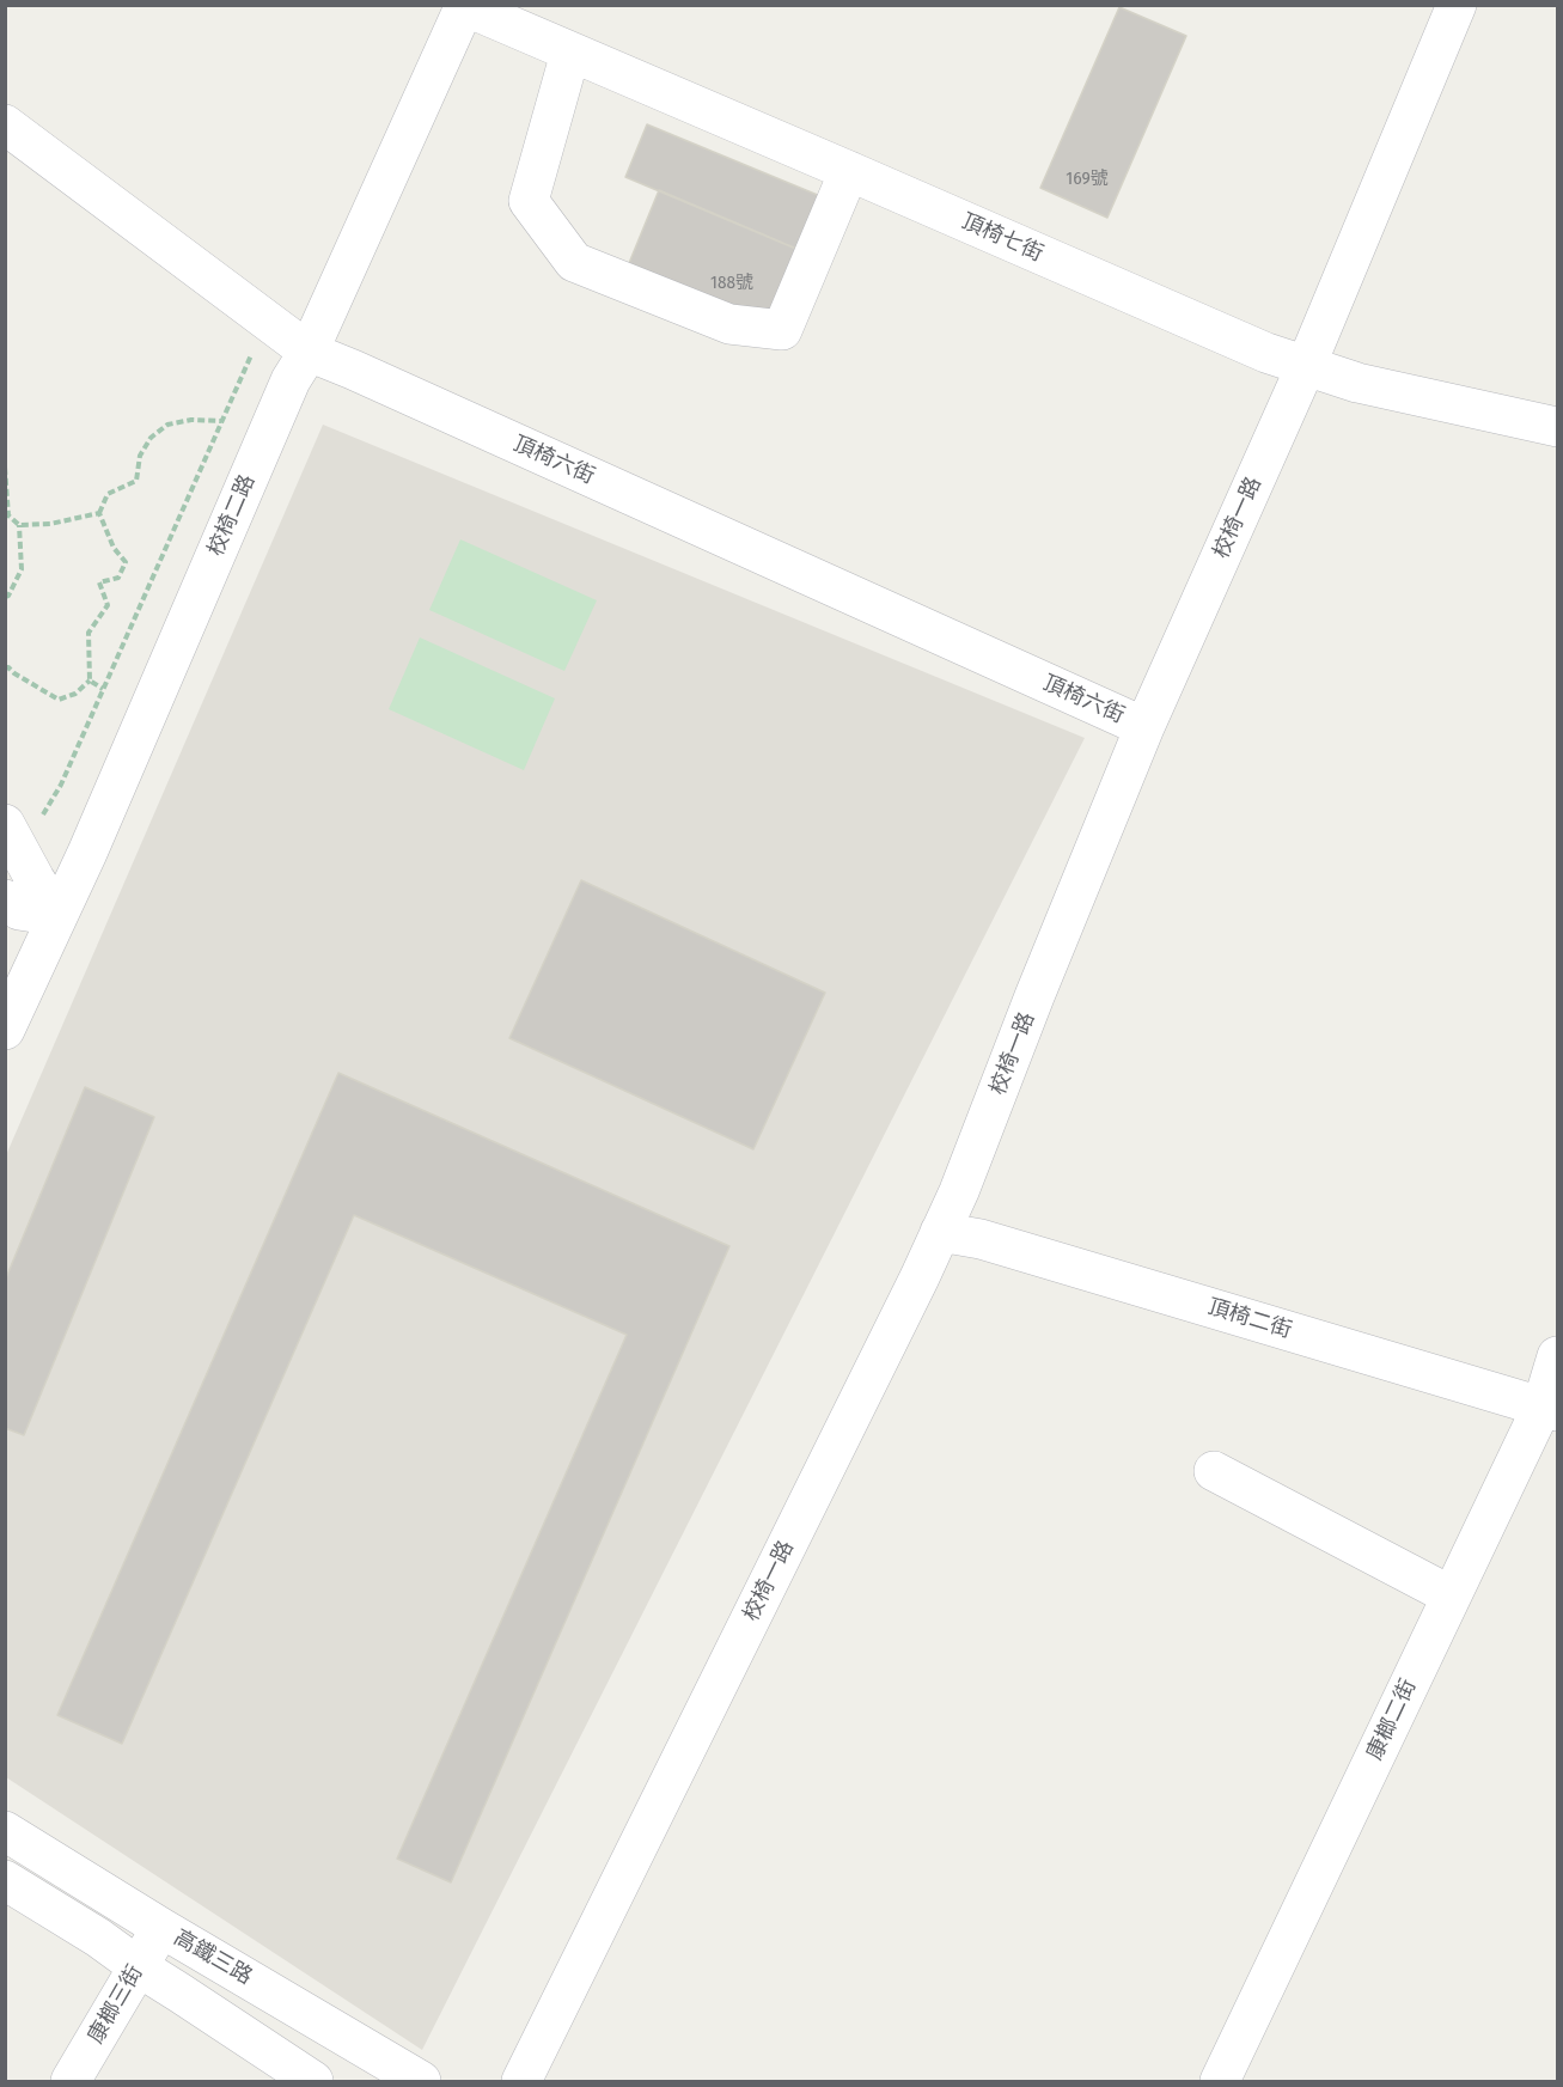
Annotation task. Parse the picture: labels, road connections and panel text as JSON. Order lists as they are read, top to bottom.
{
  "streets": {
    "street": [
      "頂椅七街",
      "頂椅六街",
      "校椅二路",
      "校椅一路",
      "頂椅二街",
      "康榔二街",
      "高鐵三路",
      "康榔三街"
    ]
  },
  "crossings": [
    ["頂椅七街", "校椅二路"],
    ["頂椅七街", "校椅一路"],
    ["頂椅六街", "校椅二路"],
    ["頂椅六街", "校椅一路"],
    ["校椅一路", "頂椅二街"],
    ["頂椅二街", "康榔二街"],
    ["高鐵三路", "康榔三街"]
  ],
  "house_numbers": ["169號", "188號"]
}
